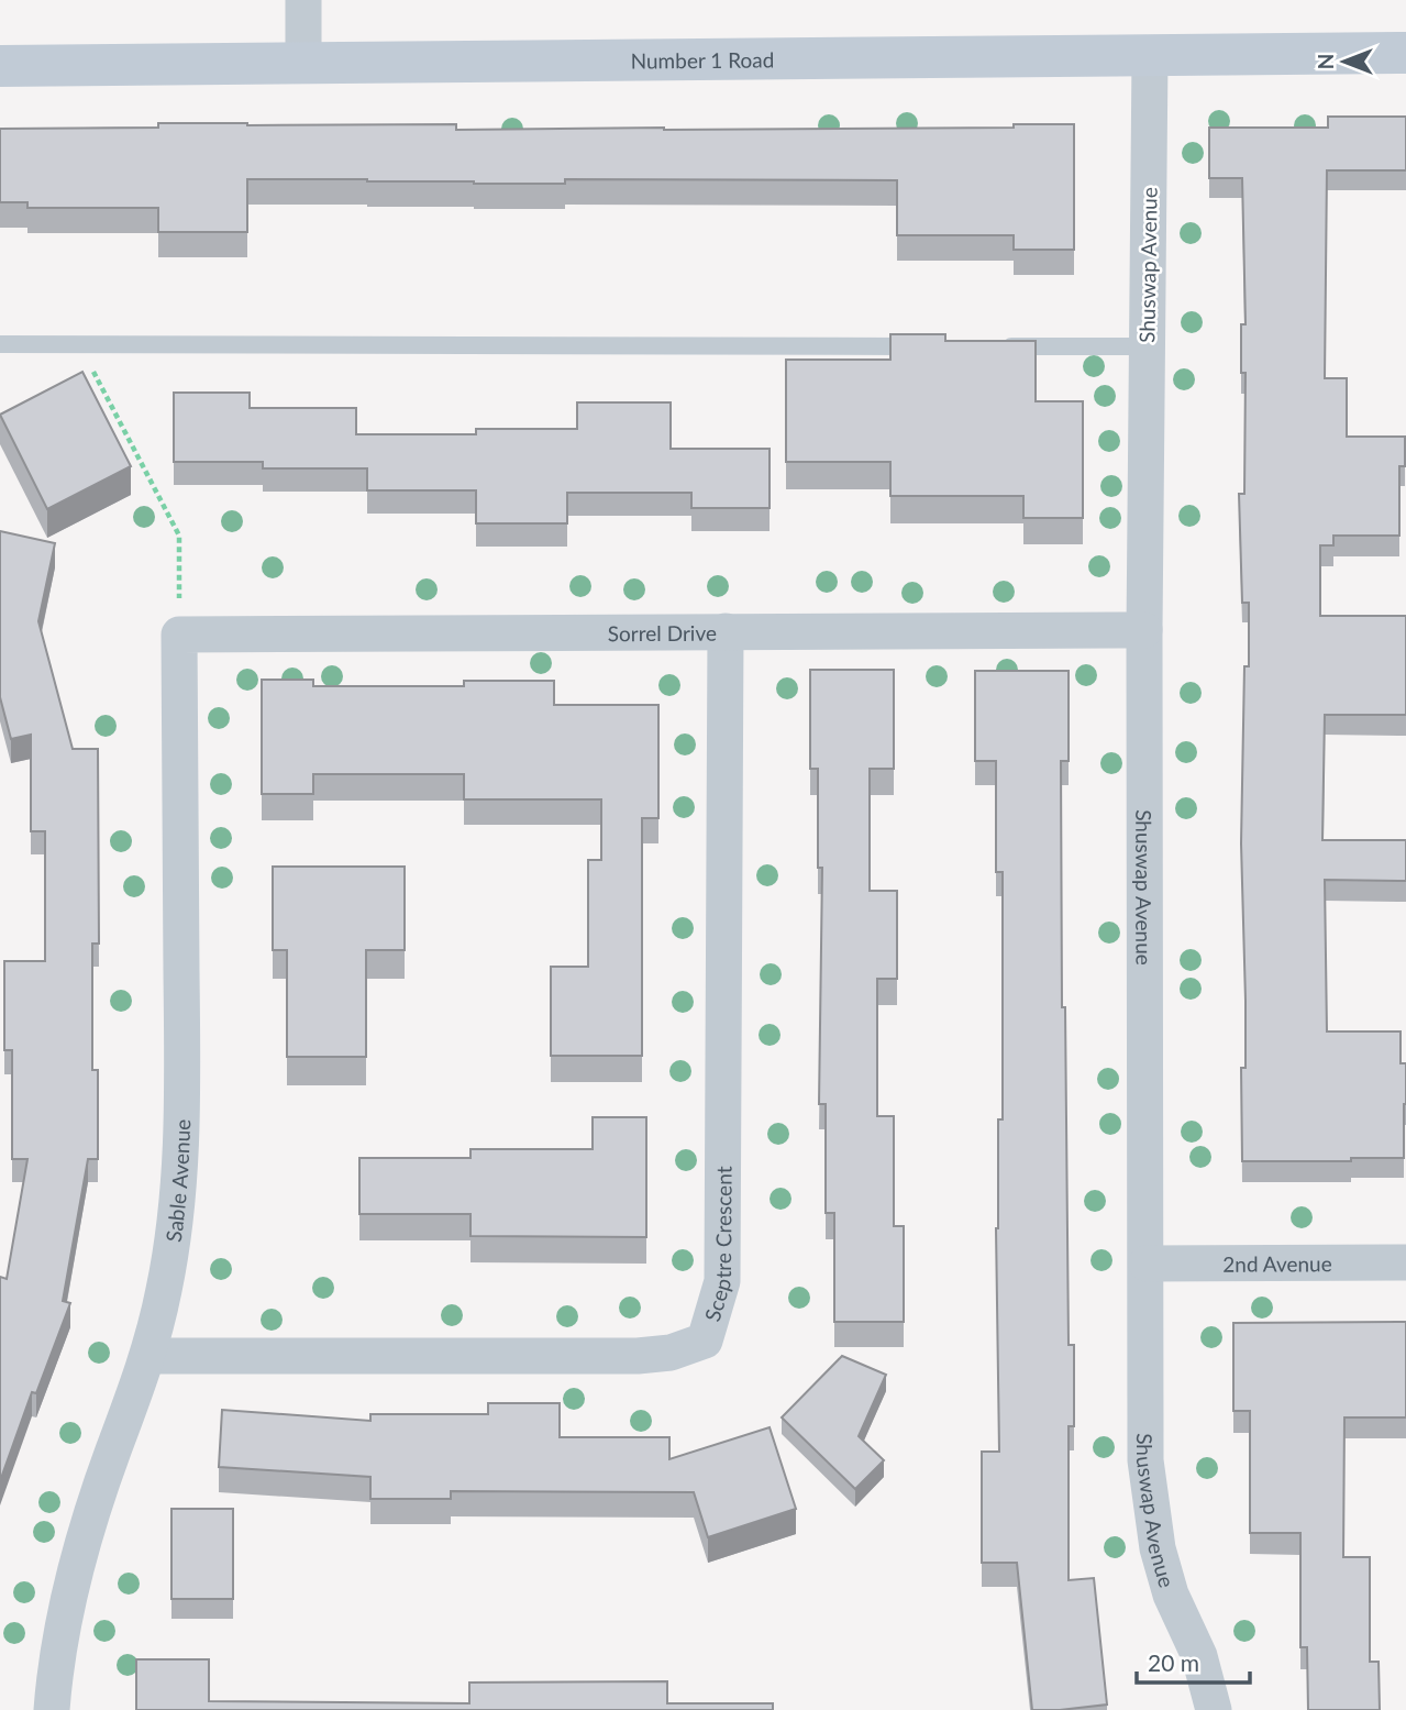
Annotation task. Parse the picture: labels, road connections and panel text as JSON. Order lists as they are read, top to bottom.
{
  "streets": {
    "main road": ["Number 1 Road"],
    "street": [
      "Shuswap Avenue",
      "Sorrel Drive",
      "Sable Avenue",
      "Sceptre Crescent",
      "2nd Avenue"
    ]
  },
  "crossings": [
    ["Number 1 Road", "Shuswap Avenue"],
    ["Shuswap Avenue", "Sorrel Drive"],
    ["Shuswap Avenue", "2nd Avenue"],
    ["Sorrel Drive", "Sable Avenue"],
    ["Sorrel Drive", "Sceptre Crescent"],
    ["Sable Avenue", "Sceptre Crescent"]
  ],
  "scale_bar": "20 m",
  "north": "left"
}
